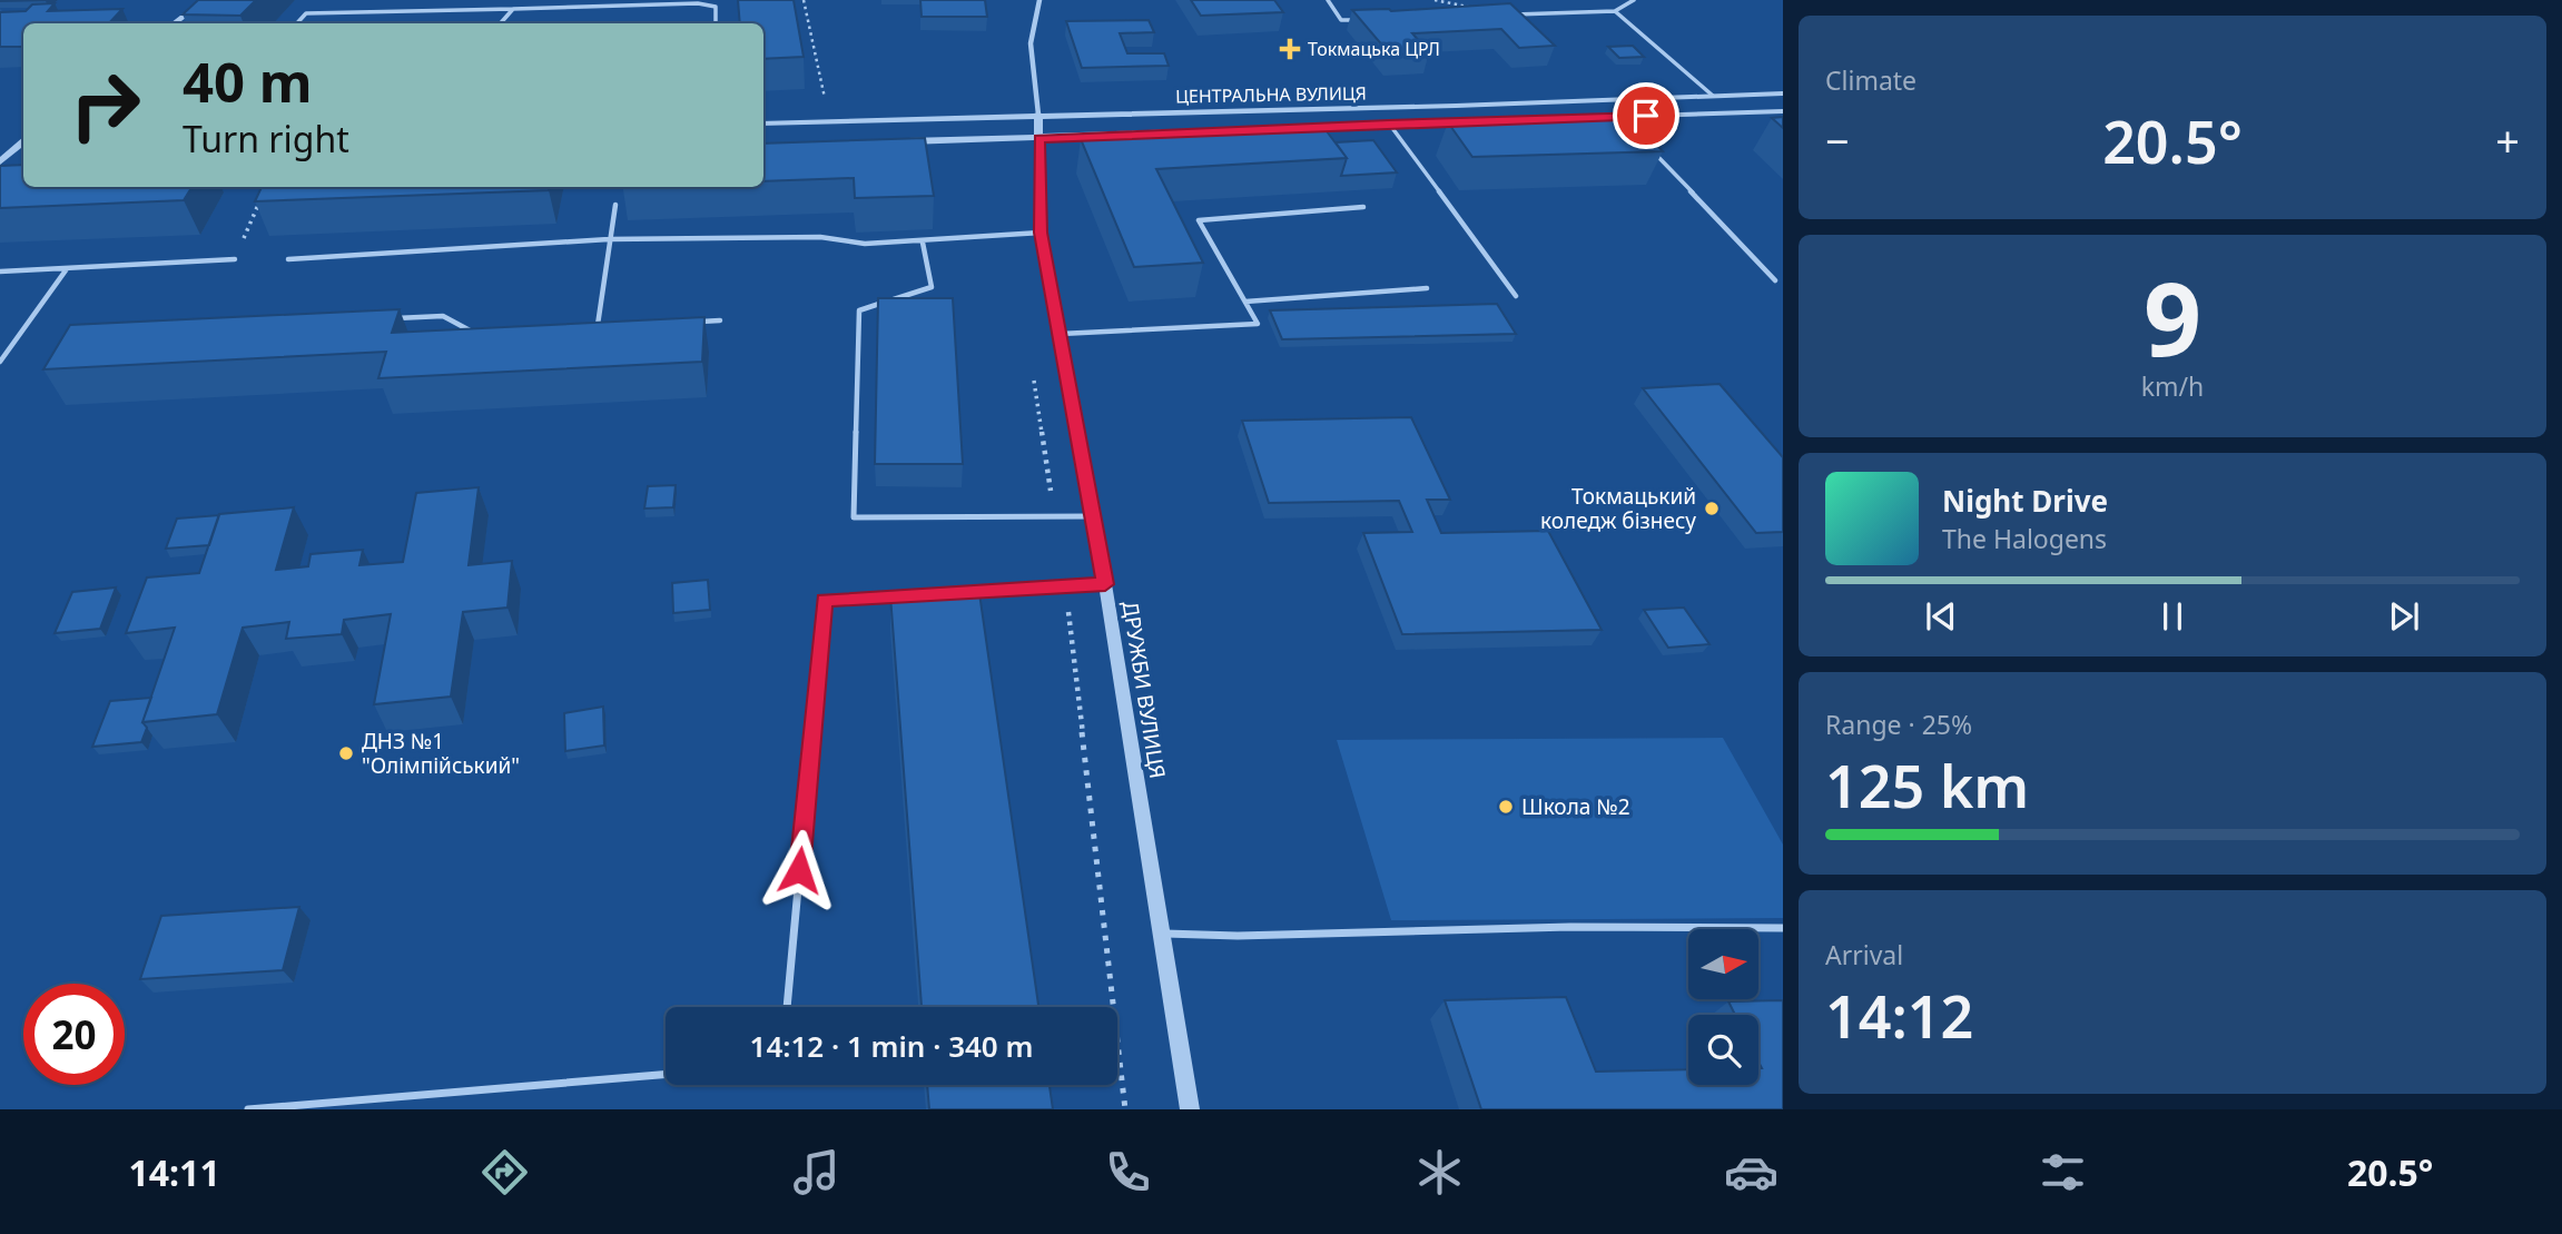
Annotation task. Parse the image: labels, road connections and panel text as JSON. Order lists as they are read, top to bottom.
{
  "streets": {
    "street": ["ЦЕНТРАЛЬНА ВУЛИЦЯ", "ДРУЖБИ ВУЛИЦЯ"]
  },
  "crossings": [
    ["ЦЕНТРАЛЬНА ВУЛИЦЯ", "ДРУЖБИ ВУЛИЦЯ"]
  ],
  "places": {
    "health": ["Токмацька ЦРЛ"],
    "other": ["Токмацький коледж бізнесу", "ДНЗ №1 \"Олімпійський\"", "Школа №2"]
  },
  "north": "right",
  "page": {
    "tile": [
      "Climate",
      ["9", "km/h"],
      ["Range · 25%", "125 km"],
      ["Arrival", "14:12"]
    ],
    "turn": ["40 m", "Turn right"],
    "heat": ["−", "20.5°", "+"],
    "song": ["Night Drive", "The Halogens"],
    "limit": "20",
    "trip": "14:12 · 1 min · 340 m",
    "tabs": ["14:11", "20.5°"]
  }
}
